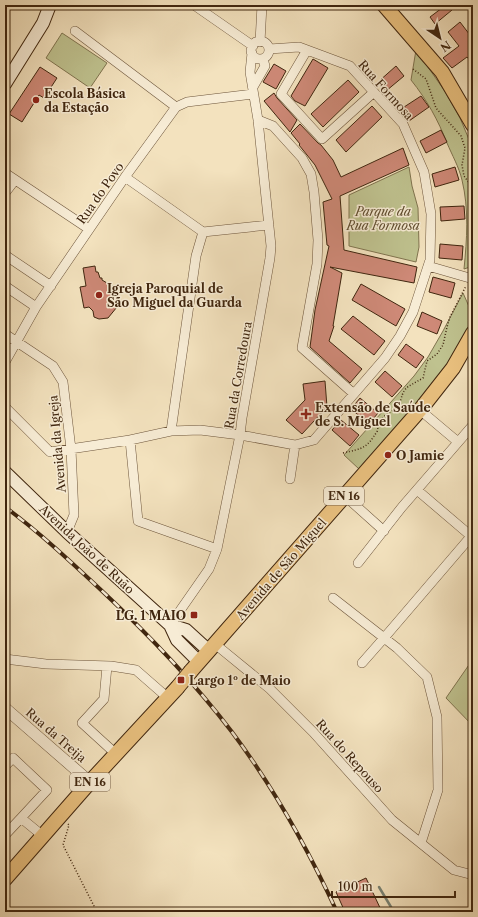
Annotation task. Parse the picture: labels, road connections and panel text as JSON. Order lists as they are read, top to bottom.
{
  "streets": {
    "main road": ["EN 16", "Avenida João de Ruão", "Avenida de São Miguel"],
    "street": [
      "Rua Formosa",
      "Rua do Povo",
      "Rua da Corredoura",
      "Avenida da Igreja",
      "Rua da Treija",
      "Rua do Repouso"
    ]
  },
  "crossings": [
    ["Rua Formosa", "Rua da Corredoura"],
    ["Rua Formosa", "Avenida da Igreja"],
    ["Rua do Povo", "Avenida da Igreja"],
    ["Rua da Corredoura", "Avenida João de Ruão"],
    ["Avenida da Igreja", "Avenida João de Ruão"],
    ["EN 16", "Avenida de São Miguel"],
    ["EN 16", "Rua da Treija"],
    ["EN 16", "Rua do Repouso"],
    ["Avenida de São Miguel", "Rua do Repouso"]
  ],
  "parks": ["Parque da Rua Formosa"],
  "places": {
    "other": ["Escola Básica da Estação", "Igreja Paroquial de São Miguel da Guarda", "O Jamie"],
    "health": ["Extensão de Saúde de S. Miguel"],
    "transit": ["LG. 1 MAIO", "Largo 1º de Maio"]
  },
  "scale_bar": "100 m",
  "north": "bottom right"
}
